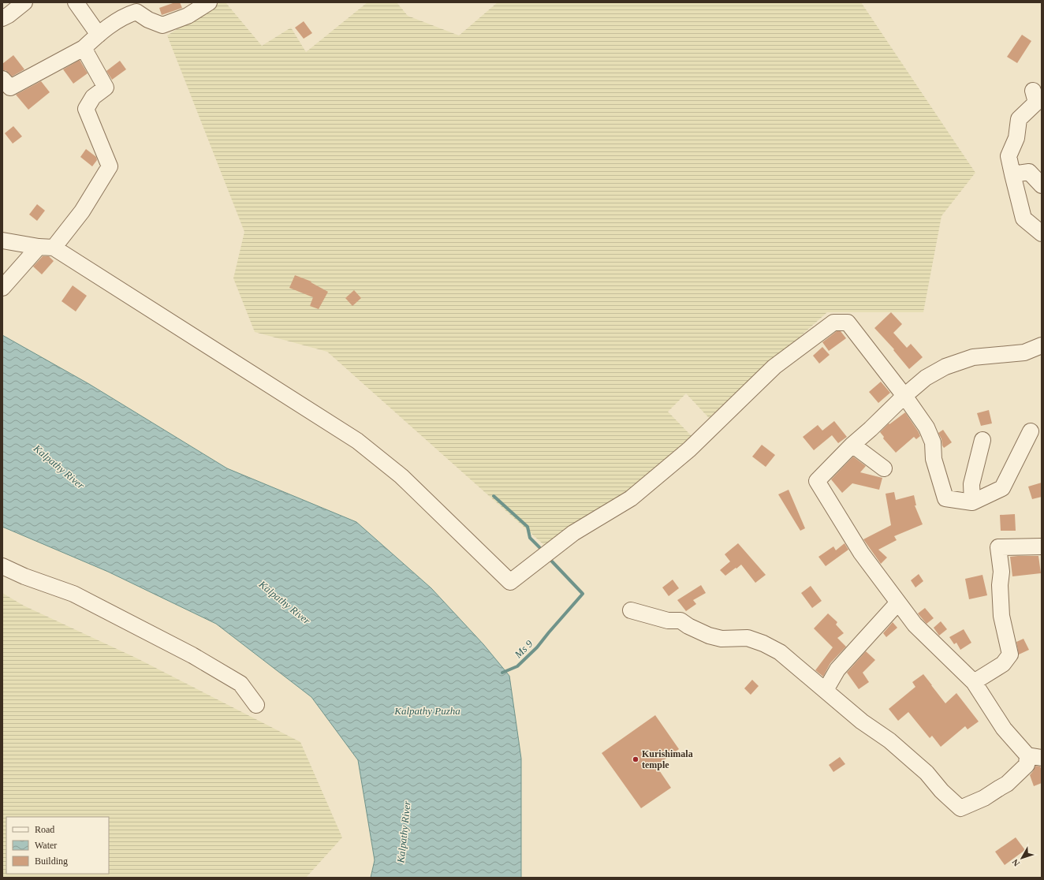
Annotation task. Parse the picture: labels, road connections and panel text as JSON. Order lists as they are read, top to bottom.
{
  "water": ["Kalpathy River", "Ms 9", "Kalpathy Puzha"],
  "places": ["Kurishimala temple"],
  "legend": ["Road", "Water", "Building"],
  "north": "bottom left"
}
